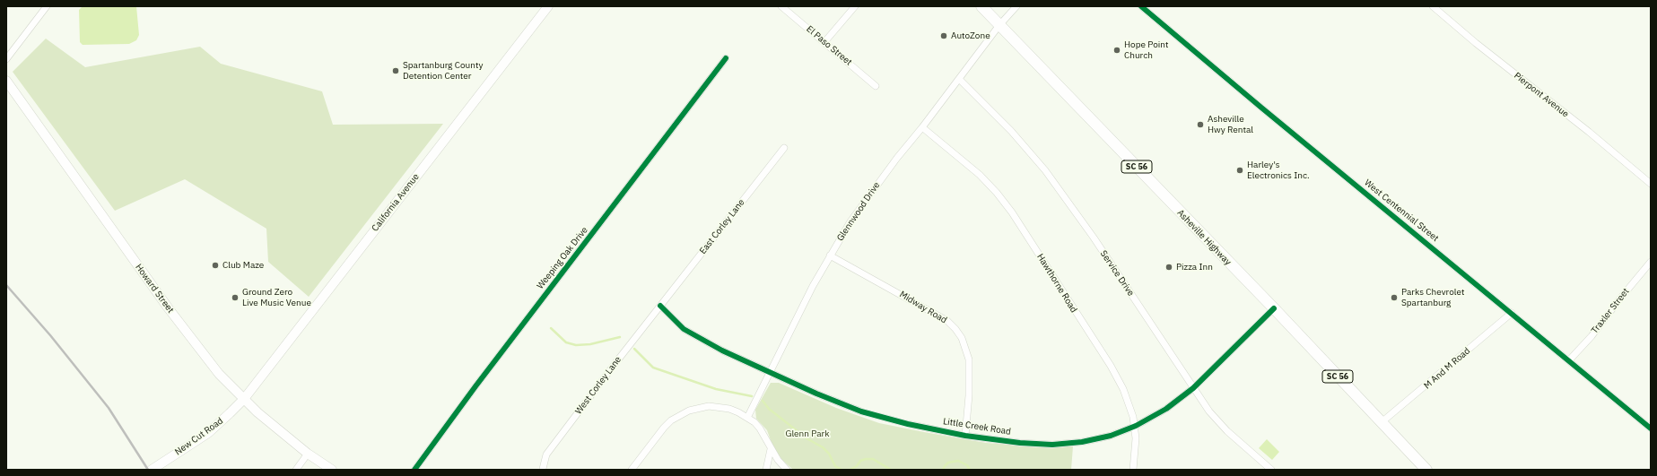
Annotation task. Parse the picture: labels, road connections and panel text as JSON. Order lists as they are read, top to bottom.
{
  "streets": {
    "main road": [
      "SC 56",
      "California Avenue",
      "Asheville Highway",
      "Howard Street",
      "New Cut Road"
    ],
    "street": [
      "El Paso Street",
      "Pierpont Avenue",
      "West Centennial Street",
      "Glennwood Drive",
      "East Corley Lane",
      "Weeping Oak Drive",
      "Service Drive",
      "Hawthorne Road",
      "Midway Road",
      "Traxler Street",
      "M And M Road",
      "West Corley Lane",
      "Little Creek Road"
    ]
  },
  "crossings": [
    ["California Avenue", "Howard Street"],
    ["California Avenue", "New Cut Road"],
    ["West Centennial Street", "Traxler Street"],
    ["West Centennial Street", "M And M Road"],
    ["Glennwood Drive", "Asheville Highway"],
    ["Glennwood Drive", "Service Drive"],
    ["Glennwood Drive", "Hawthorne Road"],
    ["Glennwood Drive", "Midway Road"],
    ["Glennwood Drive", "Little Creek Road"],
    ["East Corley Lane", "West Corley Lane"],
    ["East Corley Lane", "Little Creek Road"],
    ["Asheville Highway", "M And M Road"],
    ["Asheville Highway", "Little Creek Road"],
    ["Service Drive", "Little Creek Road"],
    ["Hawthorne Road", "Little Creek Road"],
    ["Howard Street", "New Cut Road"],
    ["Midway Road", "Little Creek Road"],
    ["West Corley Lane", "Little Creek Road"]
  ],
  "parks": ["Glenn Park"],
  "places": [
    "AutoZone",
    "Hope Point Church",
    "Spartanburg County Detention Center",
    "Asheville Hwy Rental",
    "Harley's Electronics Inc.",
    "Club Maze",
    "Pizza Inn",
    "Ground Zero Live Music Venue",
    "Parks Chevrolet Spartanburg"
  ]
}
